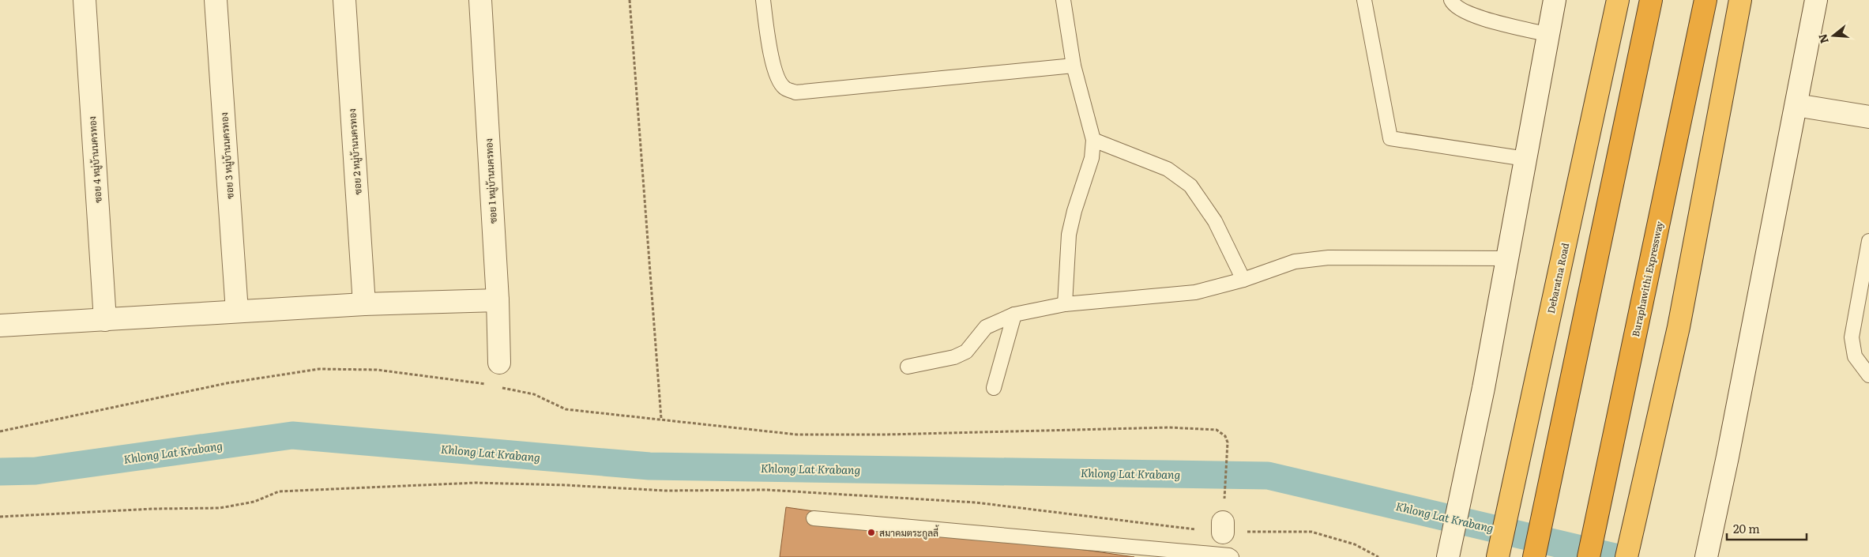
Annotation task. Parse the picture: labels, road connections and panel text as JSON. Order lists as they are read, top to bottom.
{
  "streets": {
    "highway": ["Debaratna Road", "Buraphawithi Expressway"],
    "street": [
      "ซอย 2 หมู่บ้านนครทอง",
      "ซอย 3 หมู่บ้านนครทอง",
      "ซอย 4 หมู่บ้านนครทอง",
      "ซอย 1 หมู่บ้านนครทอง"
    ]
  },
  "water": ["Khlong Lat Krabang"],
  "places": ["สมาคมตระกูลลี้"],
  "scale_bar": "20 m",
  "north": "left"
}
